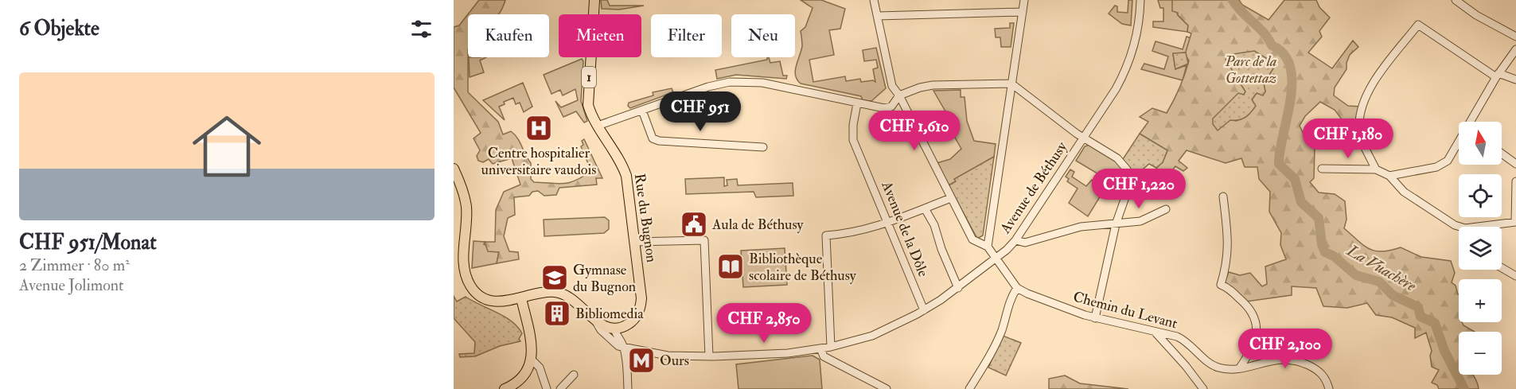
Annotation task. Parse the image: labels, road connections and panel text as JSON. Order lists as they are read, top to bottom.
{
  "streets": {
    "main road": ["1", "Rue du Bugnon"],
    "street": ["Avenue de Béthusy", "Avenue de la Dôle", "Chemin du Levant"]
  },
  "crossings": [
    ["Avenue de Béthusy", "Avenue de la Dôle"]
  ],
  "water": ["La Vuachère"],
  "parks": ["Parc de la Gottettaz"],
  "places": {
    "hospital": ["Centre hospitalier universitaire vaudois"],
    "public building": ["Aula de Béthusy"],
    "library": ["Bibliothèque scolaire de Béthusy"],
    "school or university": ["Gymnase du Bugnon"],
    "building": ["Bibliomedia"],
    "metro station": ["Ours"]
  },
  "north": "top",
  "page": {
    "heading": "6 Objekte",
    "chip": [
      "Kaufen",
      "Mieten",
      "Filter",
      "Neu"
    ],
    "list": [
      {
        "name": "CHF 951/Monat",
        "note": "2 Zimmer · 80 m² · Avenue Jolimont"
      }
    ],
    "price": [
      "CHF 951",
      "CHF 1,610",
      "CHF 1,180",
      "CHF 1,220",
      "CHF 2,850",
      "CHF 2,100"
    ],
    "map_buttons": ["+", "−"]
  }
}
